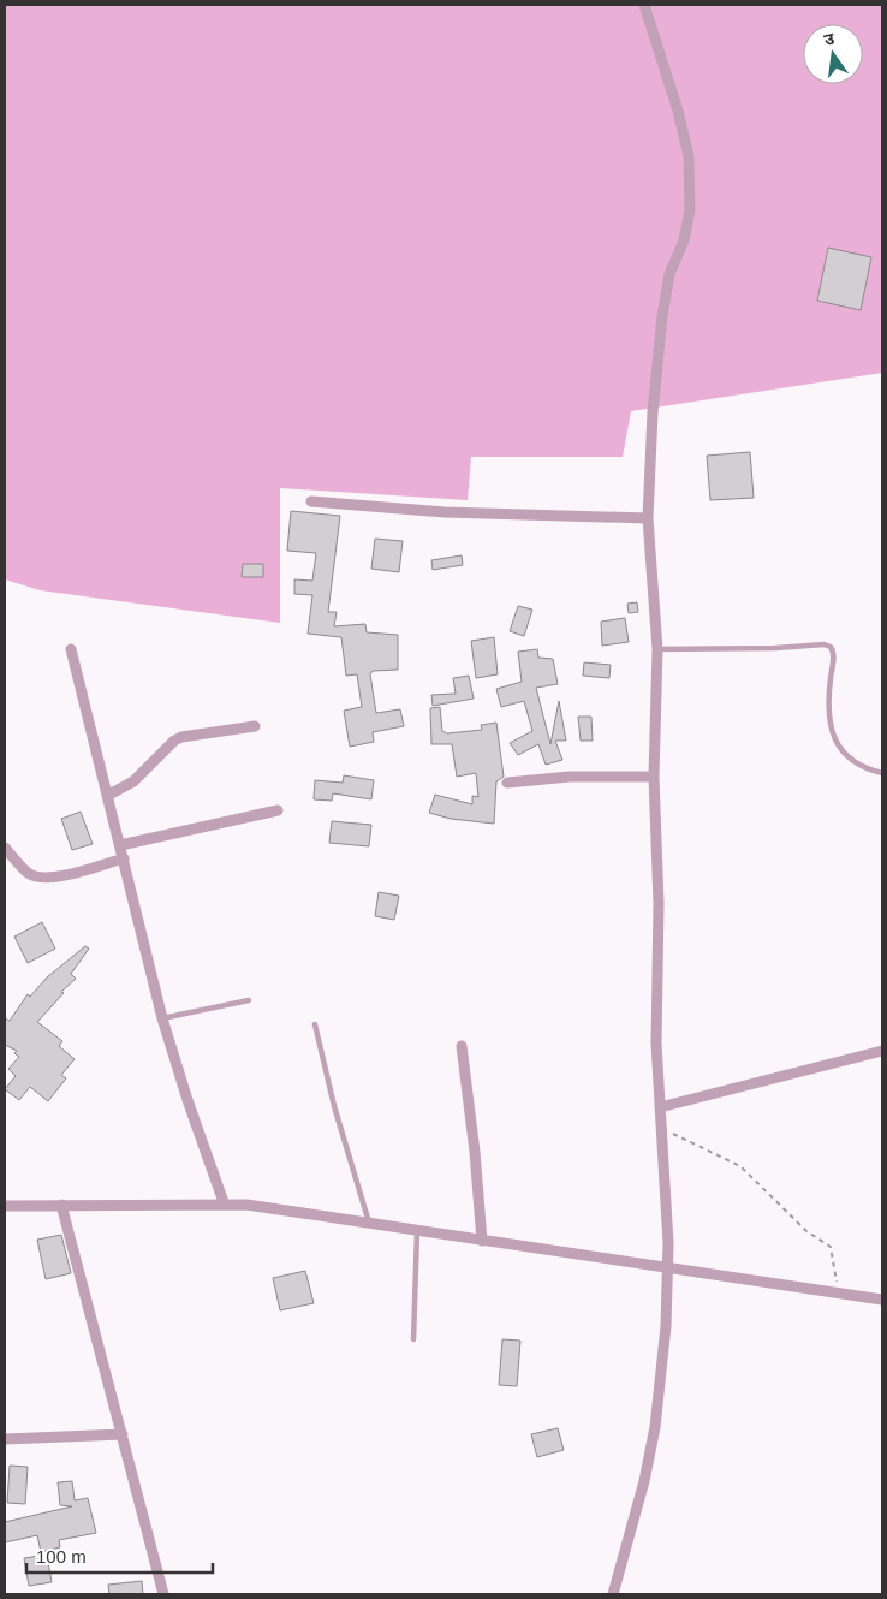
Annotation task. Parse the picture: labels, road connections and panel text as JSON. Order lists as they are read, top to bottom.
{
  "scale_bar": "100 m",
  "north": "top"
}
